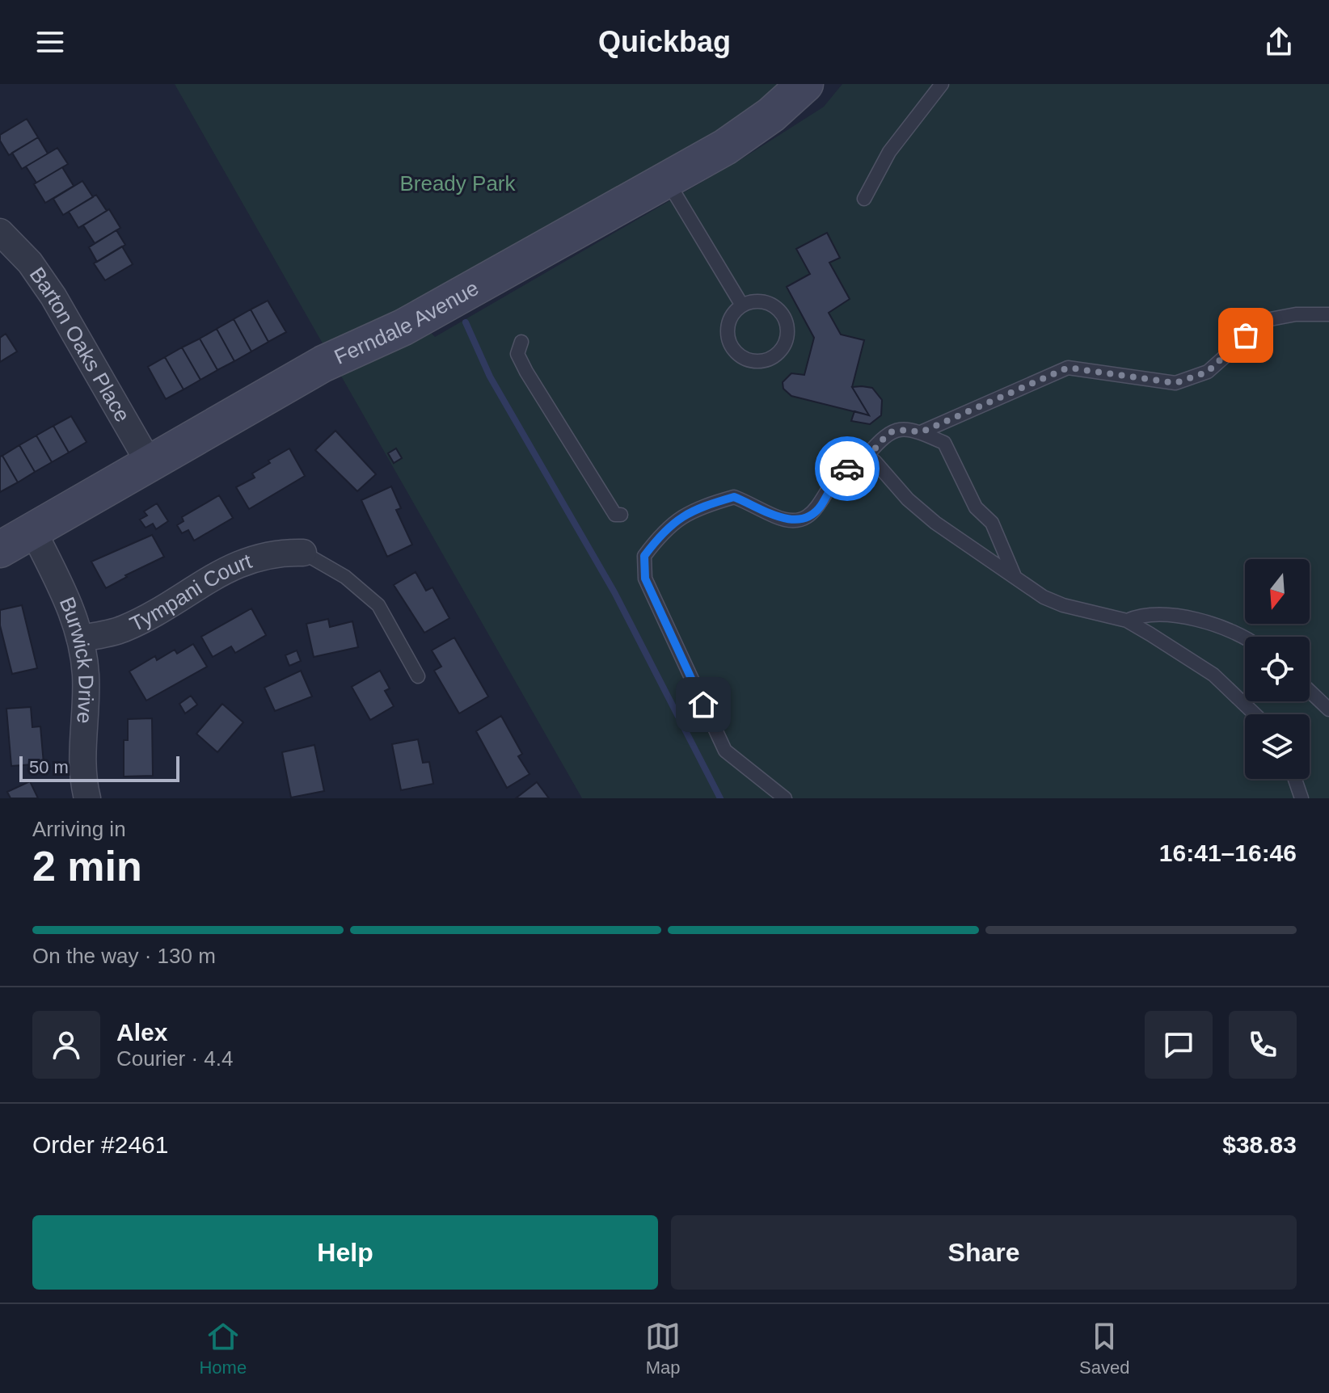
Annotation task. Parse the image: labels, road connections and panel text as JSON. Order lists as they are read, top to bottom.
{
  "streets": {
    "street": [
      "Ferndale Avenue",
      "Barton Oaks Place",
      "Tympani Court",
      "Burwick Drive"
    ]
  },
  "crossings": [
    ["Ferndale Avenue", "Barton Oaks Place"],
    ["Ferndale Avenue", "Burwick Drive"],
    ["Tympani Court", "Burwick Drive"]
  ],
  "parks": ["Bready Park"],
  "scale_bar": "50 m",
  "north": "bottom",
  "page": {
    "header": "Quickbag",
    "scale": "50 m",
    "heading": ["2 min", "Arriving in", "16:41–16:46"],
    "panel": [
      "Alex",
      "Courier · 4.4",
      "Order #2461",
      "$38.83"
    ],
    "bar": "On the way · 130 m",
    "buttons": ["Help", "Share"],
    "tabs": ["Home", "Map", "Saved"]
  }
}
